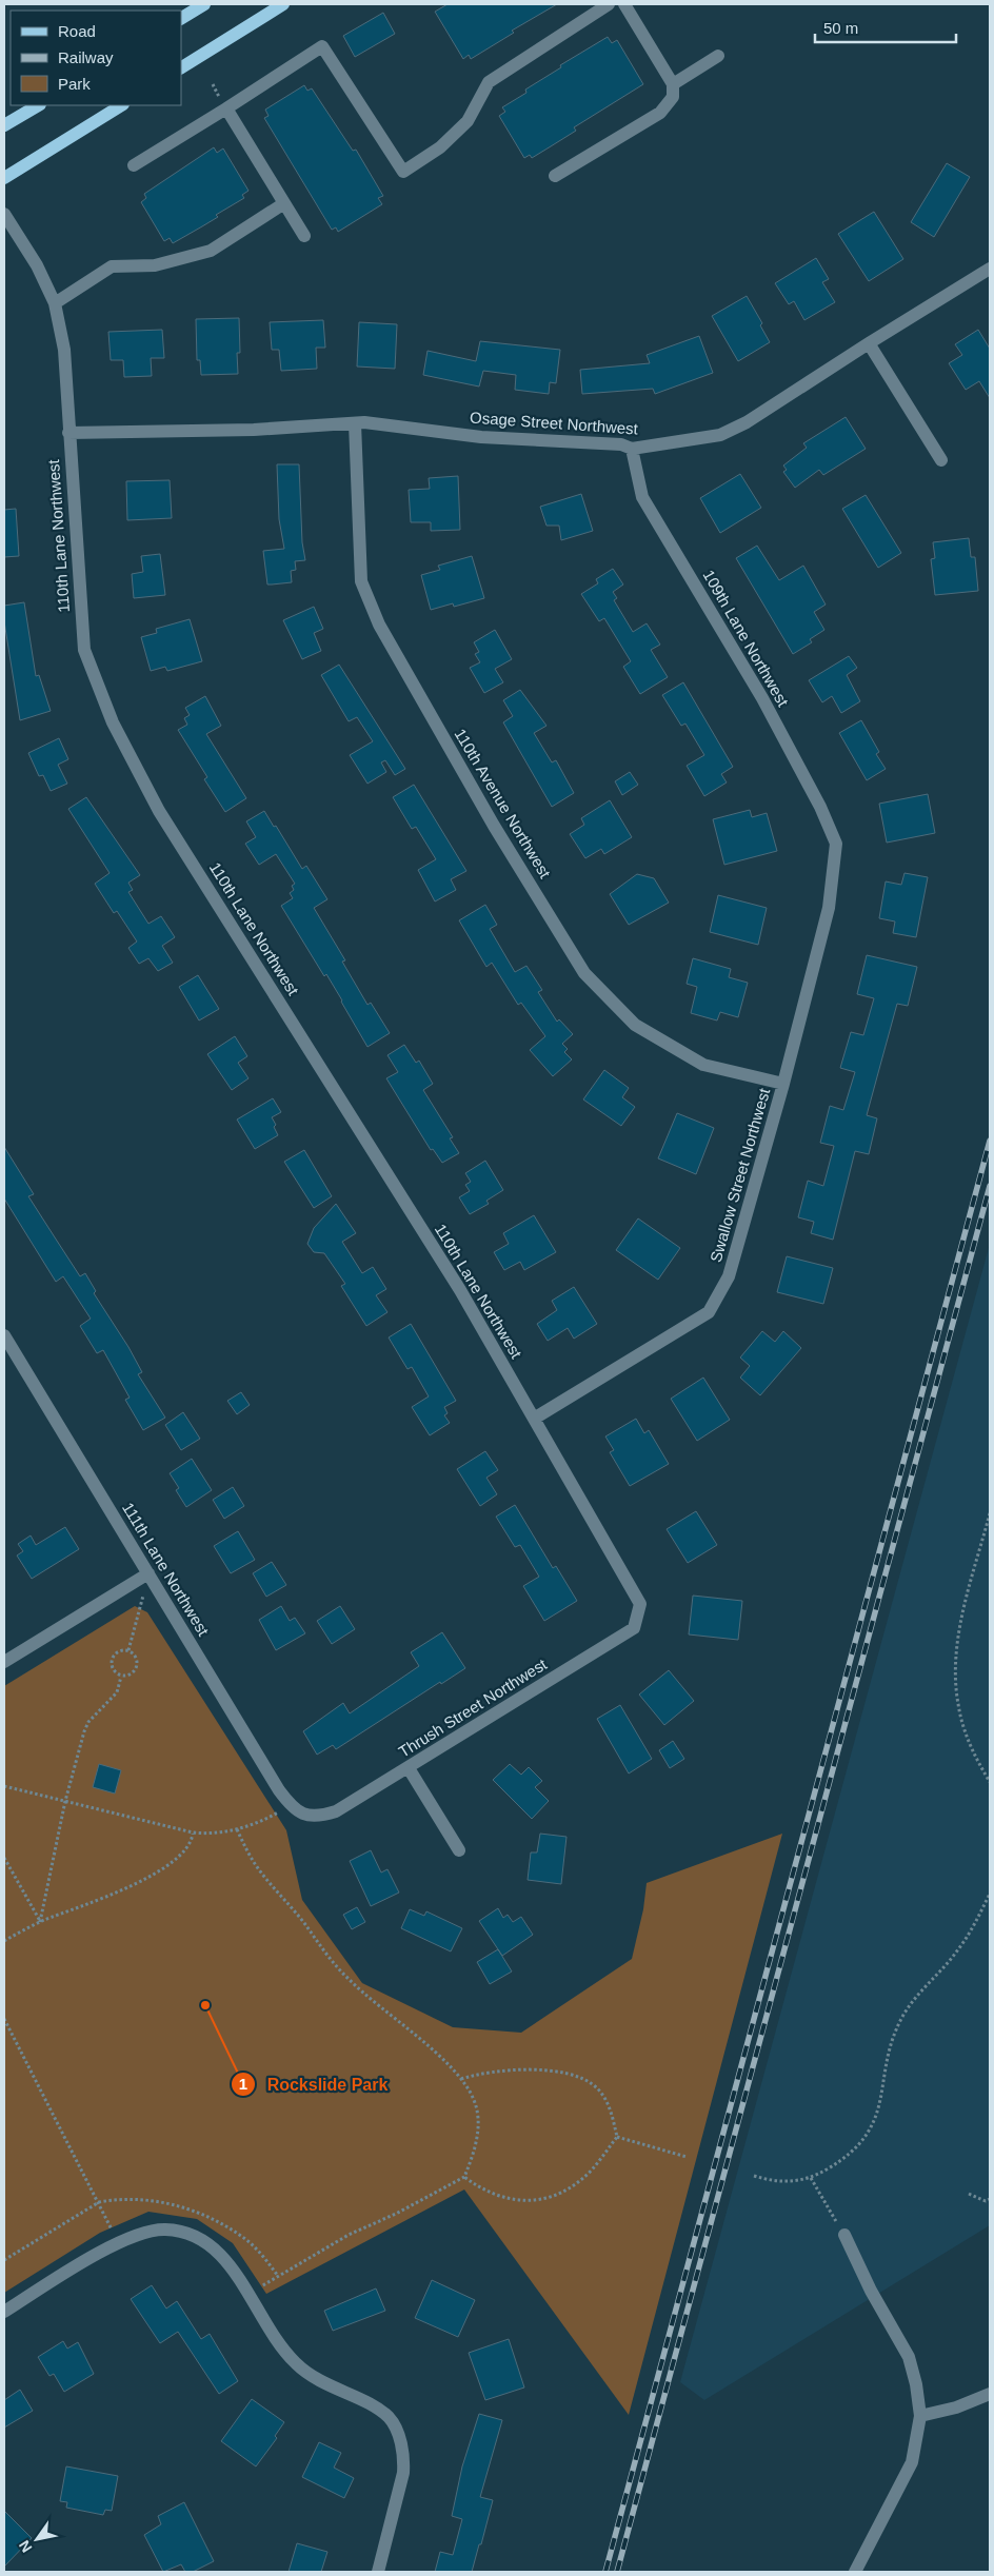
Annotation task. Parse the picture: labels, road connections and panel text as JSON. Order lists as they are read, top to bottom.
{
  "streets": {
    "street": [
      "Osage Street Northwest",
      "110th Lane Northwest",
      "109th Lane Northwest",
      "110th Avenue Northwest",
      "Swallow Street Northwest",
      "111th Lane Northwest",
      "Thrush Street Northwest"
    ]
  },
  "crossings": [
    ["Osage Street Northwest", "110th Lane Northwest"],
    ["Osage Street Northwest", "109th Lane Northwest"],
    ["Osage Street Northwest", "110th Avenue Northwest"],
    ["110th Lane Northwest", "Swallow Street Northwest"],
    ["110th Lane Northwest", "Thrush Street Northwest"],
    ["109th Lane Northwest", "Swallow Street Northwest"],
    ["110th Avenue Northwest", "Swallow Street Northwest"],
    ["111th Lane Northwest", "Thrush Street Northwest"]
  ],
  "places": ["Rockslide Park"],
  "legend": ["Road", "Railway", "Park"],
  "scale_bar": "50 m",
  "north": "bottom left"
}
